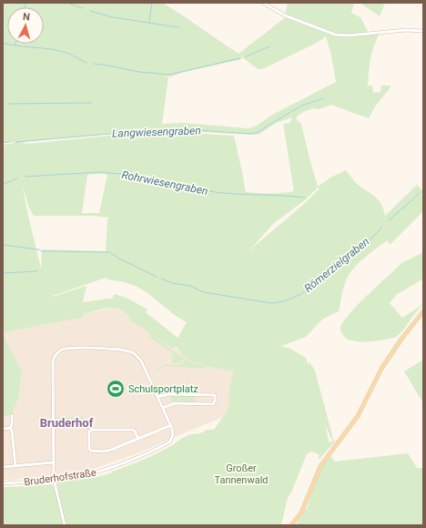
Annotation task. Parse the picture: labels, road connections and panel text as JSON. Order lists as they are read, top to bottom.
{
  "streets": {
    "street": ["Bruderhofstraße"]
  },
  "districts": ["Bruderhof"],
  "water": ["Langwiesengraben", "Rohrwiesengraben", "Römerzielgraben"],
  "parks": ["Großer Tannenwald"],
  "places": {
    "sports": ["Schulsportplatz"]
  },
  "north": "top"
}
